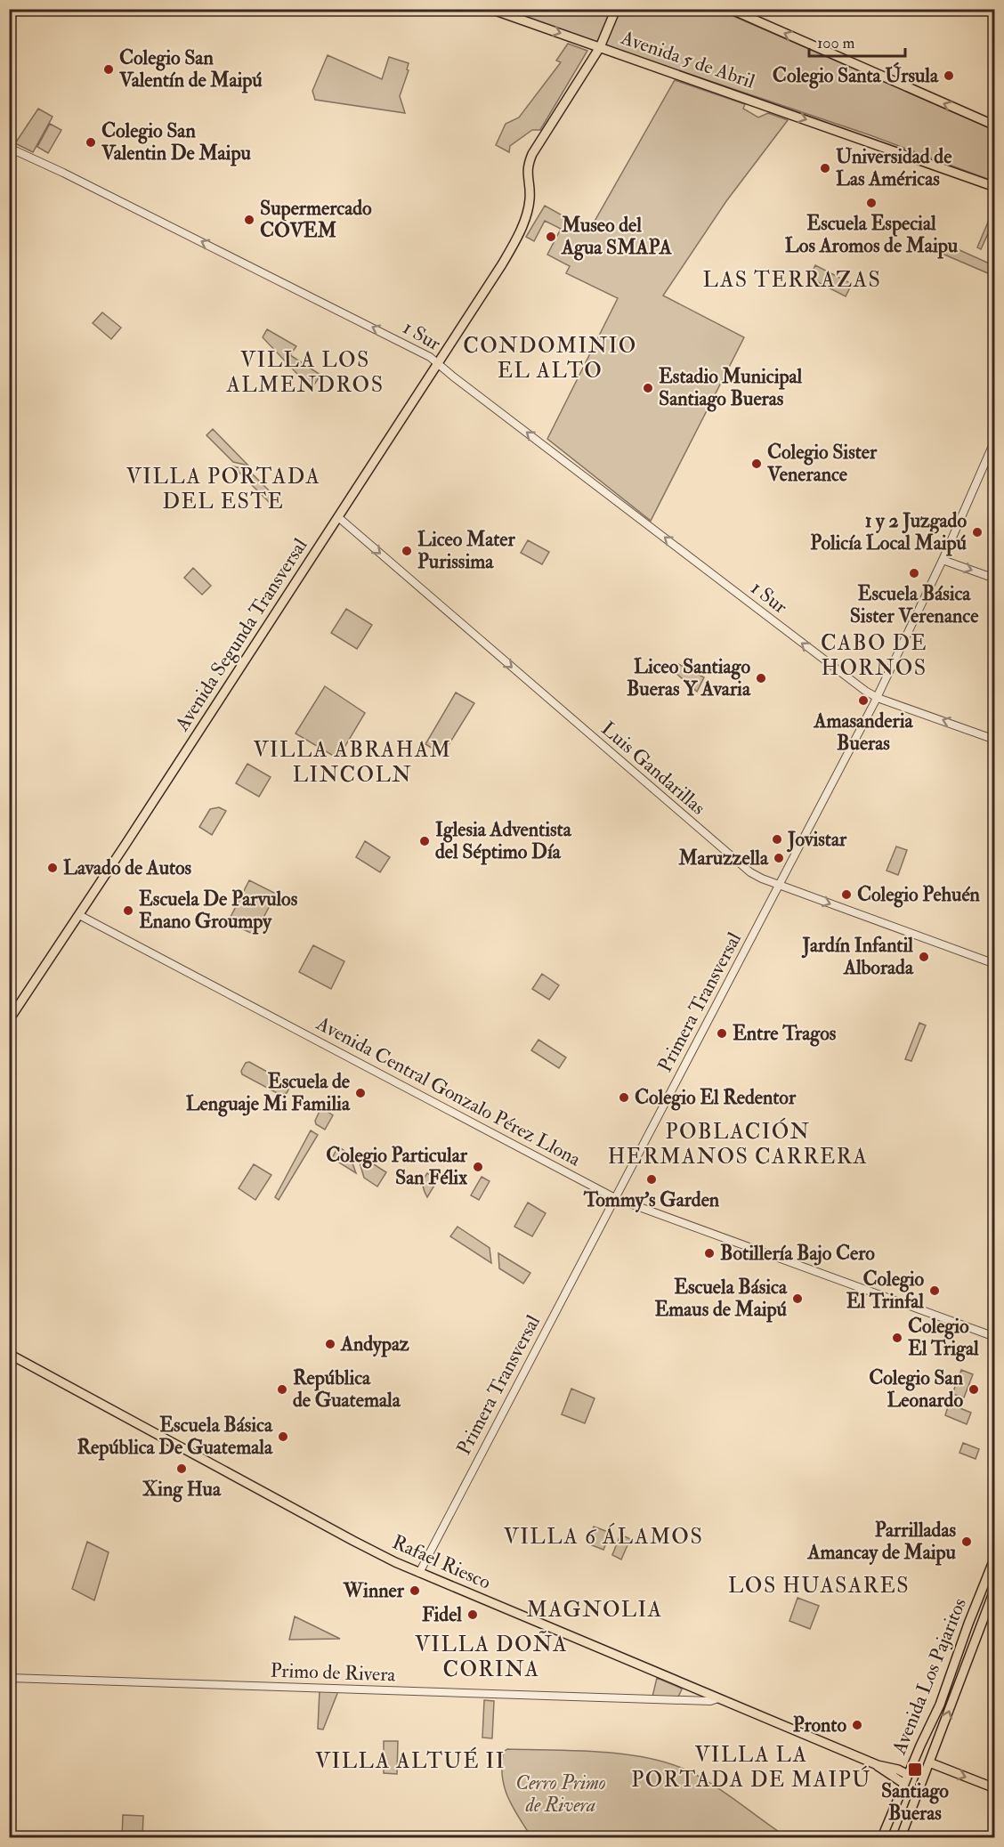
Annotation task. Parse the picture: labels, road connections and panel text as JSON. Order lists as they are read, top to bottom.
{
  "streets": {
    "main road": [
      "Avenida 5 de Abril",
      "Avenida Segunda Transversal",
      "Rafael Riesco",
      "Avenida Los Pajaritos"
    ],
    "street": [
      "1 Sur",
      "Luis Gandarillas",
      "Primera Transversal",
      "Avenida Central Gonzalo Pérez Llona",
      "Primo de Rivera"
    ]
  },
  "crossings": [
    ["Avenida 5 de Abril", "Avenida Segunda Transversal"],
    ["1 Sur", "Avenida Segunda Transversal"],
    ["1 Sur", "Primera Transversal"],
    ["Avenida Segunda Transversal", "Luis Gandarillas"],
    ["Avenida Segunda Transversal", "Avenida Central Gonzalo Pérez Llona"],
    ["Luis Gandarillas", "Primera Transversal"],
    ["Primera Transversal", "Avenida Central Gonzalo Pérez Llona"],
    ["Primera Transversal", "Rafael Riesco"],
    ["Rafael Riesco", "Primo de Rivera"],
    ["Rafael Riesco", "Avenida Los Pajaritos"]
  ],
  "one_way": ["1 Sur", "Luis Gandarillas"],
  "districts": [
    "LAS TERRAZAS",
    "CONDOMINIO EL ALTO",
    "VILLA LOS ALMENDROS",
    "VILLA PORTADA DEL ESTE",
    "CABO DE HORNOS",
    "VILLA ABRAHAM LINCOLN",
    "POBLACIÓN HERMANOS CARRERA",
    "VILLA 6 ÁLAMOS",
    "LOS HUASARES",
    "MAGNOLIA",
    "VILLA DOÑA CORINA",
    "VILLA LA PORTADA DE MAIPÚ",
    "VILLA ALTUÉ II"
  ],
  "parks": ["Cerro Primo de Rivera"],
  "places": {
    "other": [
      "Colegio San Valentín de Maipú",
      "Colegio Santa Úrsula",
      "Colegio San Valentin De Maipu",
      "Universidad de Las Américas",
      "Escuela Especial Los Aromos de Maipu",
      "Supermercado COVEM",
      "Museo del Agua SMAPA",
      "Estadio Municipal Santiago Bueras",
      "Colegio Sister Venerance",
      "1 y 2 Juzgado Policía Local Maipú",
      "Liceo Mater Purissima",
      "Escuela Básica Sister Verenance",
      "Liceo Santiago Bueras Y Avaria",
      "Amasanderia Bueras",
      "Jovistar",
      "Iglesia Adventista del Séptimo Día",
      "Maruzzella",
      "Lavado de Autos",
      "Colegio Pehuén",
      "Escuela De Parvulos Enano Groumpy",
      "Jardín Infantil Alborada",
      "Entre Tragos",
      "Escuela de Lenguaje Mi Familia",
      "Colegio El Redentor",
      "Colegio Particular San Félix",
      "Tommy's Garden",
      "Botillería Bajo Cero",
      "Colegio El Trinfal",
      "Escuela Básica Emaus de Maipú",
      "Colegio El Trigal",
      "Andypaz",
      "República de Guatemala",
      "Colegio San Leonardo",
      "Escuela Básica República De Guatemala",
      "Xing Hua",
      "Parrilladas Amancay de Maipu",
      "Winner",
      "Fidel",
      "Pronto"
    ],
    "transit": ["Santiago Bueras"]
  },
  "scale_bar": "100 m"
}
